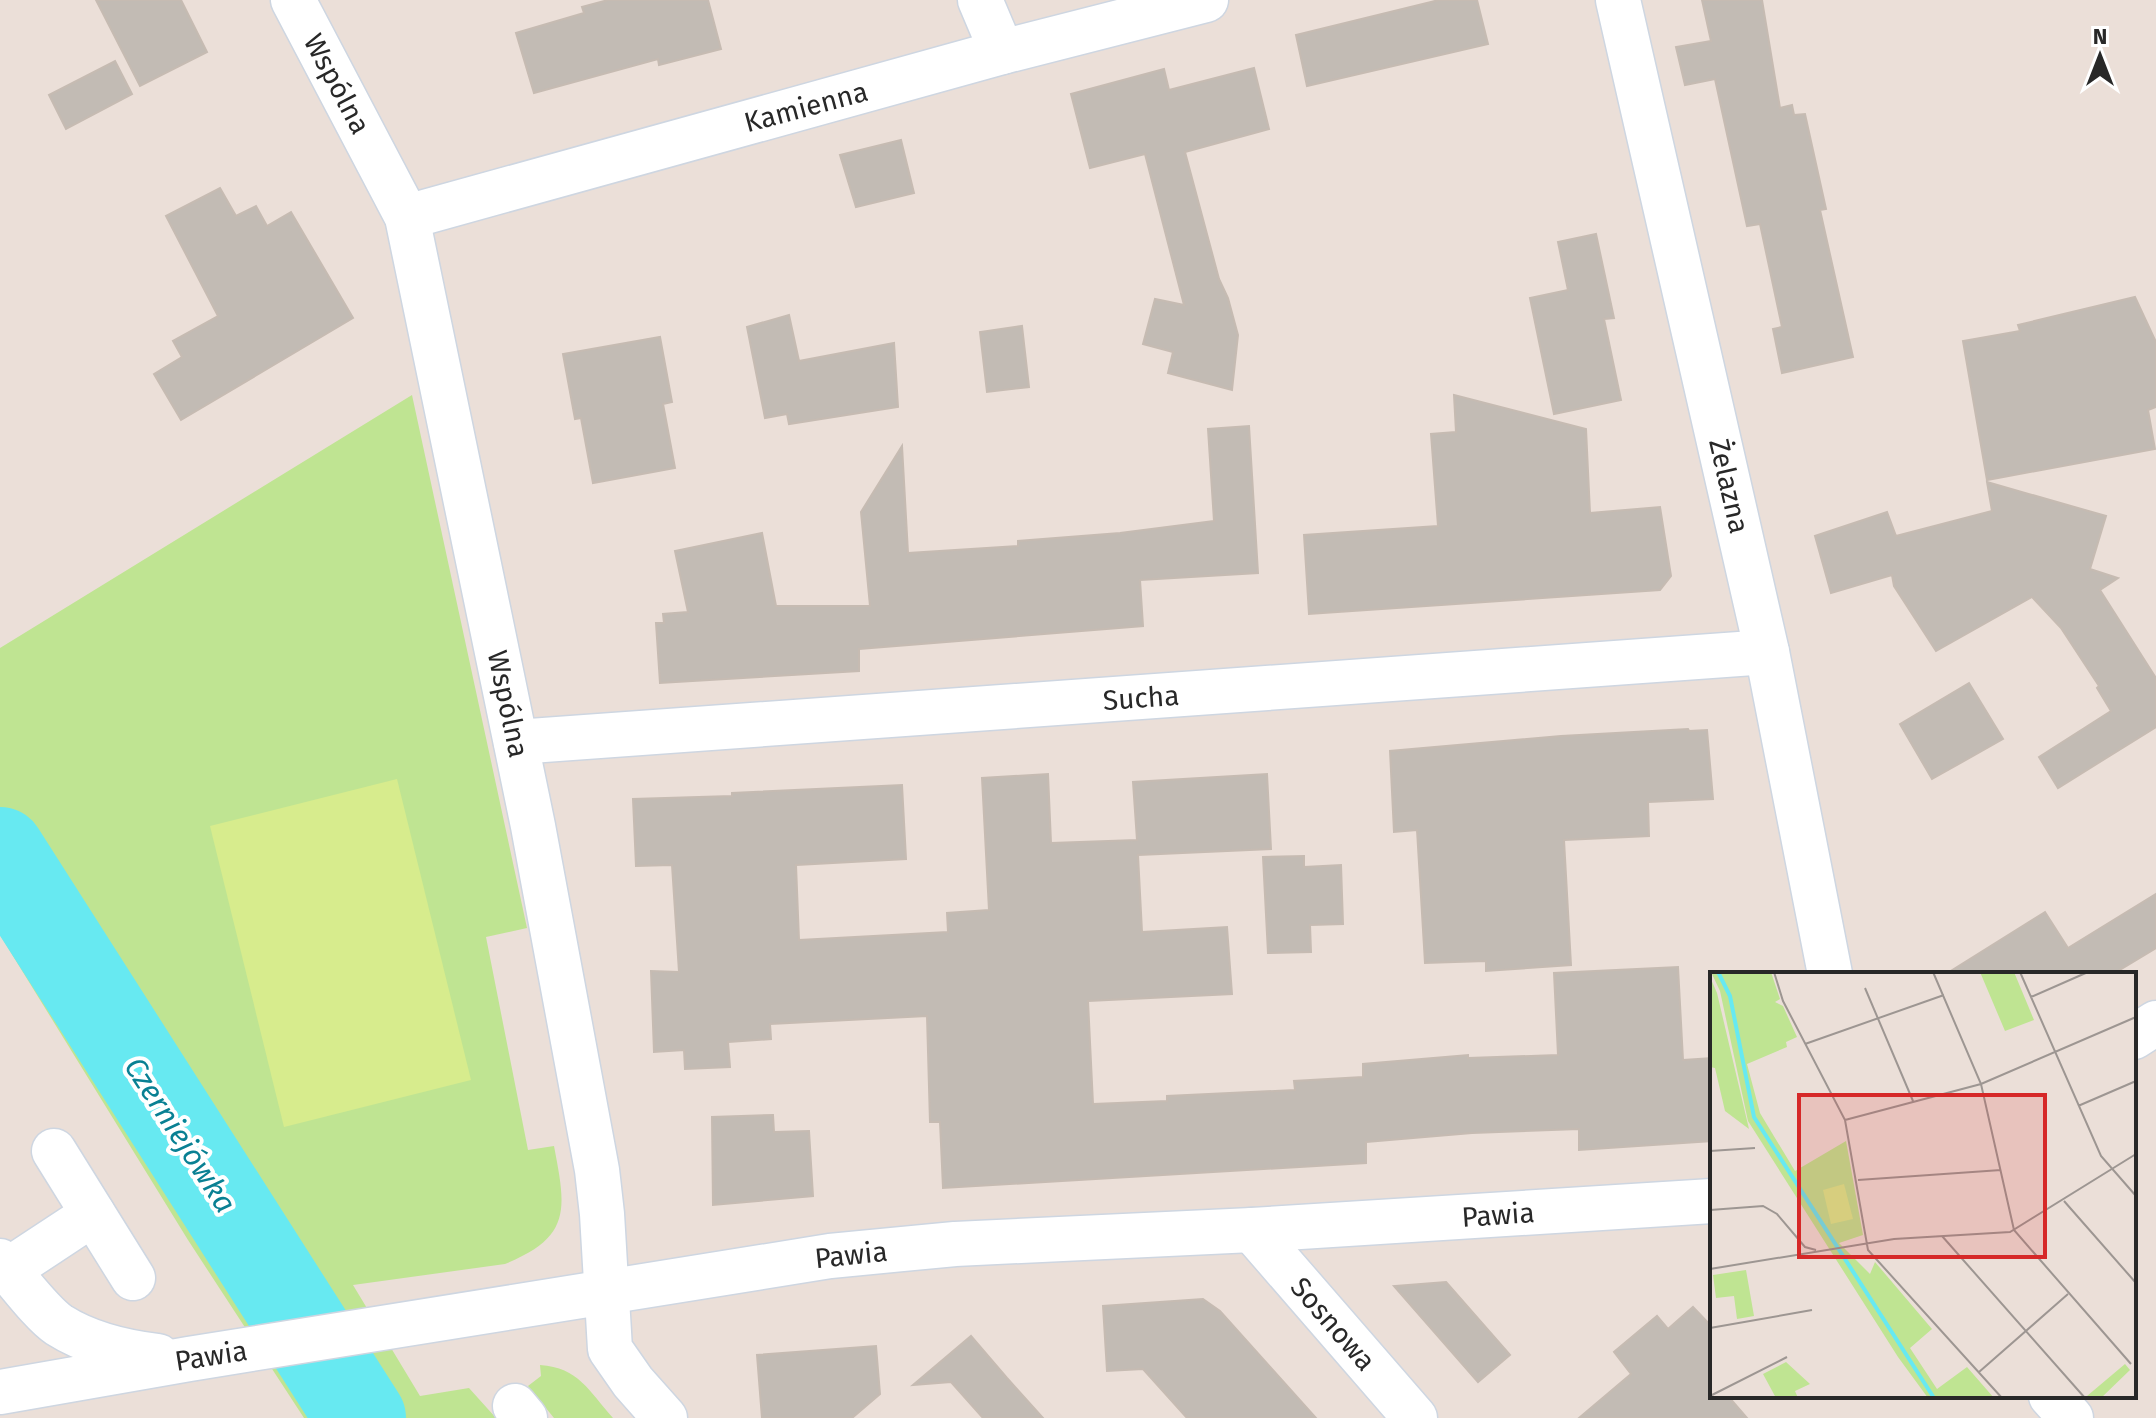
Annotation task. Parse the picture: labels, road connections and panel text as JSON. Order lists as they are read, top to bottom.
{
  "streets": {
    "street": [
      "Wspólna",
      "Kamienna",
      "Żelazna",
      "Sucha",
      "Pawia",
      "Sosnowa"
    ]
  },
  "crossings": [
    ["Wspólna", "Kamienna"],
    ["Wspólna", "Sucha"],
    ["Wspólna", "Pawia"],
    ["Żelazna", "Sucha"],
    ["Pawia", "Sosnowa"]
  ],
  "water": ["Czerniejówka"],
  "north": "top"
}
